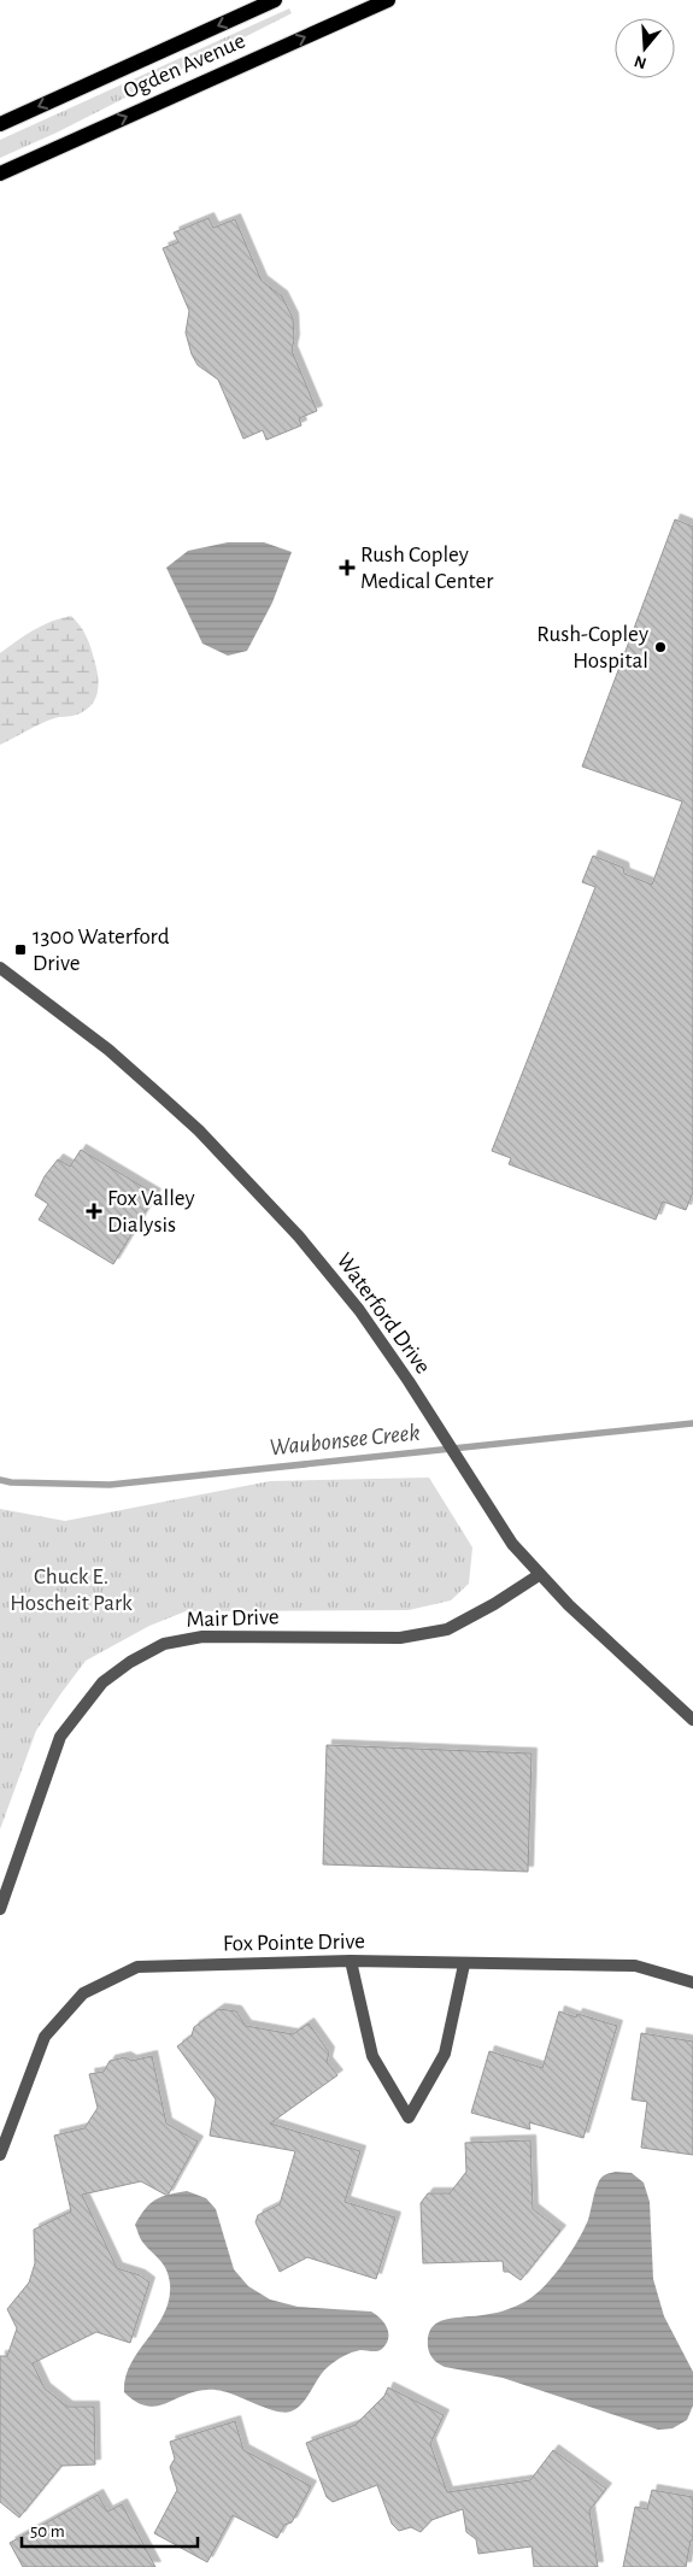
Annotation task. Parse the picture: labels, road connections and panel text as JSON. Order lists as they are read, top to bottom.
{
  "streets": {
    "main road": ["Ogden Avenue"],
    "street": ["Waterford Drive", "Mair Drive", "Fox Pointe Drive"]
  },
  "crossings": [
    ["Waterford Drive", "Mair Drive"]
  ],
  "water": ["Waubonsee Creek"],
  "parks": ["Chuck E. Hoscheit Park"],
  "places": {
    "health": ["Rush Copley Medical Center", "Fox Valley Dialysis"],
    "other": ["Rush-Copley Hospital"],
    "transit": ["1300 Waterford Drive"]
  },
  "scale_bar": "50 m",
  "north": "bottom"
}
